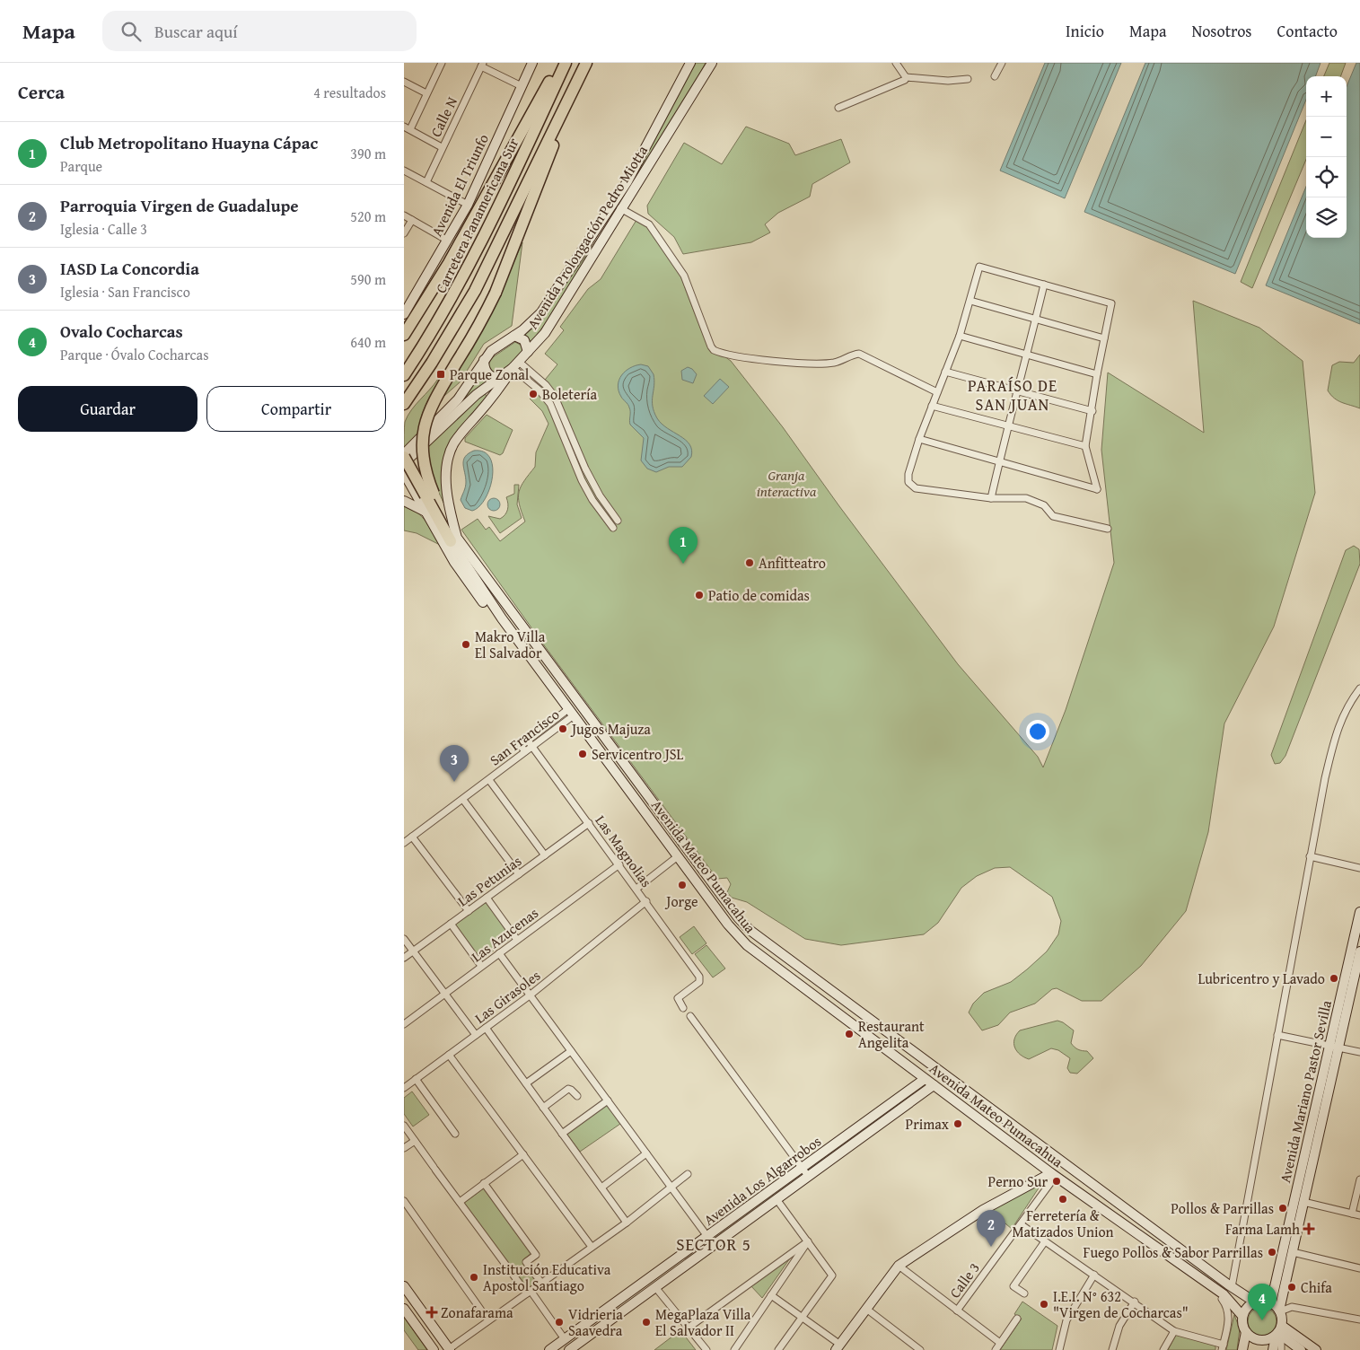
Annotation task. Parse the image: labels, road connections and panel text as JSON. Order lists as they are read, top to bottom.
{
  "streets": {
    "highway": ["Carretera Panamericana Sur"],
    "main road": [
      "Avenida El Triunfo",
      "Avenida Prolongación Pedro Miotta",
      "Avenida Mateo Pumacahua",
      "Avenida Mariano Pastor Sevilla",
      "Avenida Los Algarrobos"
    ],
    "street": [
      "Calle N",
      "San Francisco",
      "Las Magnolias",
      "Las Petunias",
      "Las Azucenas",
      "Las Girasoles",
      "Calle 3"
    ]
  },
  "crossings": [
    ["San Francisco", "Las Magnolias"],
    ["San Francisco", "Avenida Mateo Pumacahua"],
    ["Las Magnolias", "Las Petunias"],
    ["Las Magnolias", "Las Azucenas"],
    ["Las Magnolias", "Las Girasoles"],
    ["Avenida Mateo Pumacahua", "Avenida Mariano Pastor Sevilla"],
    ["Avenida Mateo Pumacahua", "Avenida Los Algarrobos"],
    ["Avenida Mateo Pumacahua", "Calle 3"]
  ],
  "districts": ["PARAÍSO DE SAN JUAN", "SECTOR 5"],
  "parks": ["Granja interactiva"],
  "places": {
    "transit": ["Parque Zonal"],
    "other": [
      "Boletería",
      "Anfitteatro",
      "Patio de comidas",
      "Makro Villa El Salvador",
      "Jugos Majuza",
      "Servicentro JSL",
      "Jorge",
      "Lubricentro y Lavado",
      "Restaurant Angelita",
      "Primax",
      "Perno Sur",
      "Ferretería & Matizados Union",
      "Pollos & Parrillas",
      "Fuego Pollos & Sabor Parrillas",
      "Institución Educativa Apostol Santiago",
      "Chifa",
      "I.E.I. N° 632 \"Virgen de Cocharcas\"",
      "Vidrieria Saavedra",
      "MegaPlaza Villa El Salvador II"
    ],
    "health": ["Farma Lamh", "Zonafarama"]
  },
  "page": {
    "header": "Mapa",
    "search": "Buscar aquí",
    "nav": [
      "Inicio",
      "Mapa",
      "Nosotros",
      "Contacto"
    ],
    "heading": ["Cerca", "4 resultados"],
    "map_buttons": ["+", "−"],
    "list": [
      {
        "mark": "1",
        "name": "Club Metropolitano Huayna Cápac",
        "note": "Parque",
        "value": "390 m"
      },
      {
        "mark": "2",
        "name": "Parroquia Virgen de Guadalupe",
        "note": "Iglesia · Calle 3",
        "value": "520 m"
      },
      {
        "mark": "3",
        "name": "IASD La Concordia",
        "note": "Iglesia · San Francisco",
        "value": "590 m"
      },
      {
        "mark": "4",
        "name": "Ovalo Cocharcas",
        "note": "Parque · Óvalo Cocharcas",
        "value": "640 m"
      }
    ],
    "buttons": ["Guardar", "Compartir"],
    "pins": [
      "1",
      "3",
      "2",
      "4"
    ]
  }
}
